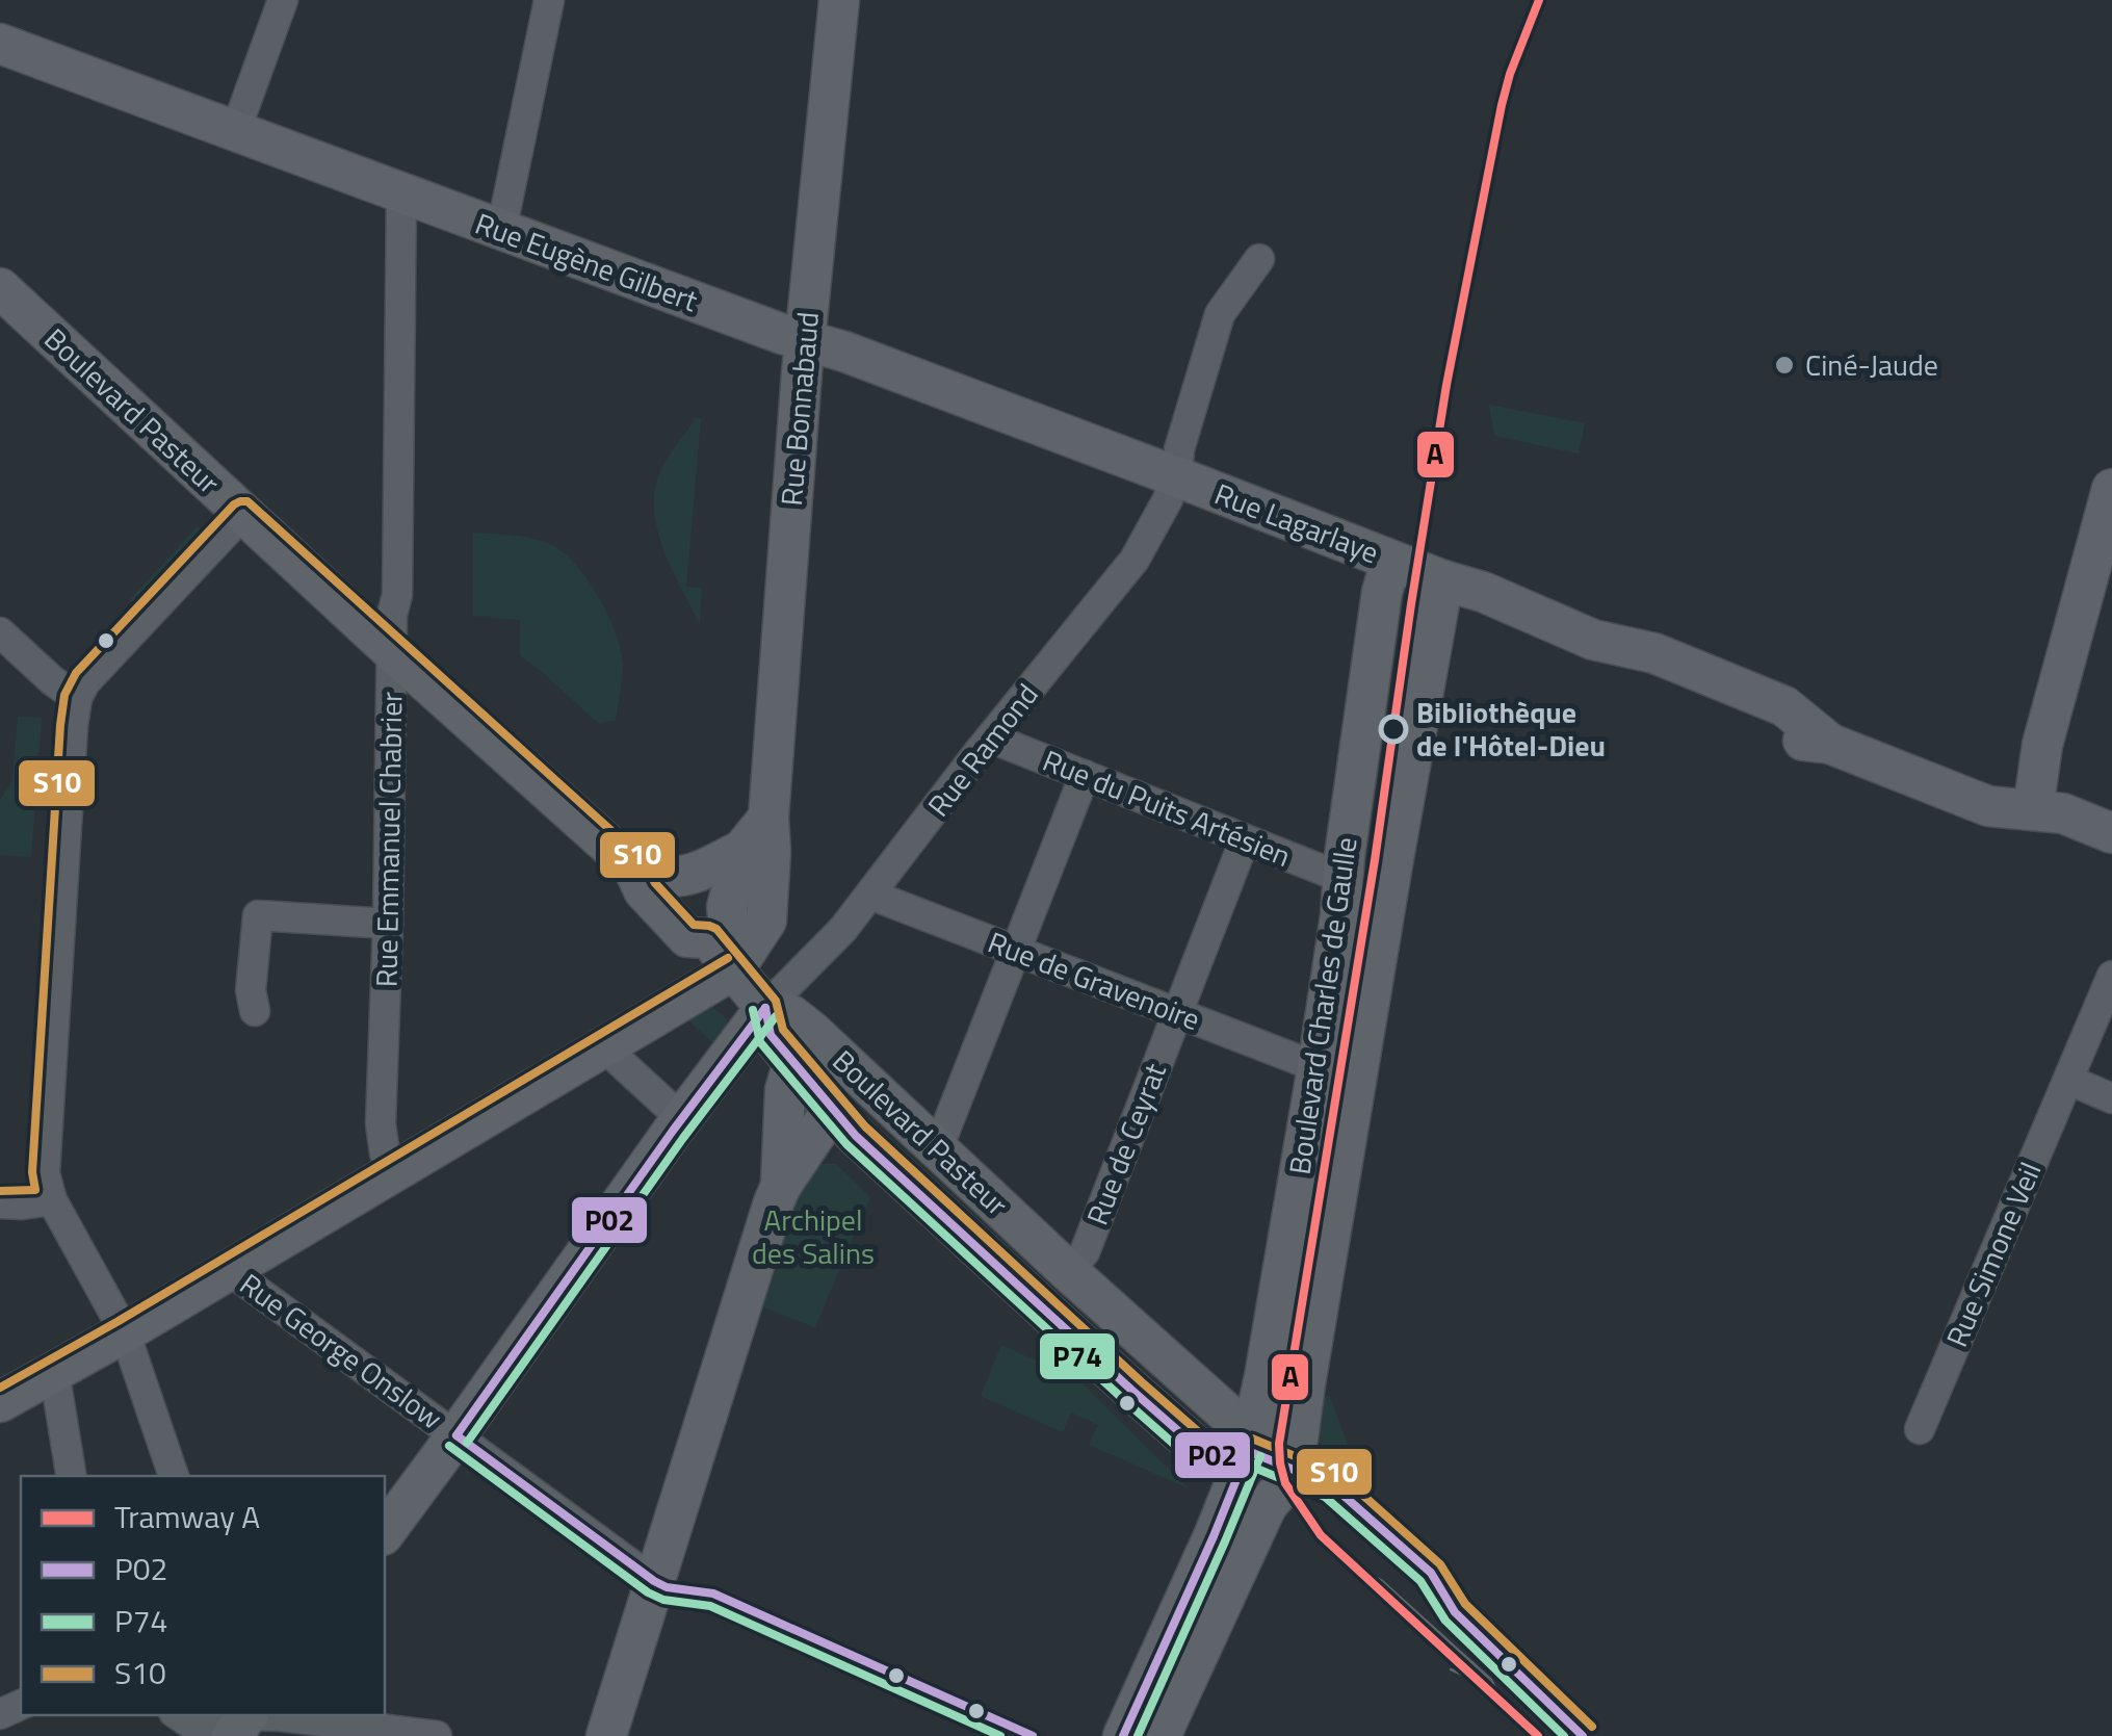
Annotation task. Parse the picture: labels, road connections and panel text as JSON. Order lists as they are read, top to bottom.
{
  "streets": {
    "main road": [
      "Rue Eugène Gilbert",
      "Rue Bonnabaud",
      "Boulevard Pasteur",
      "Rue Lagarlaye",
      "Boulevard Charles de Gaulle"
    ],
    "street": [
      "Rue Ramond",
      "Rue du Puits Artésien",
      "Rue Emmanuel Chabrier",
      "Rue de Gravenoire",
      "Rue de Ceyrat",
      "Rue Simone Veil",
      "Rue George Onslow"
    ]
  },
  "crossings": [
    ["Rue Eugène Gilbert", "Rue Bonnabaud"],
    ["Rue Eugène Gilbert", "Rue Lagarlaye"],
    ["Rue Eugène Gilbert", "Rue Ramond"],
    ["Rue Eugène Gilbert", "Rue Emmanuel Chabrier"],
    ["Rue Bonnabaud", "Boulevard Pasteur"],
    ["Boulevard Pasteur", "Rue Ramond"],
    ["Boulevard Pasteur", "Rue Emmanuel Chabrier"],
    ["Boulevard Pasteur", "Boulevard Charles de Gaulle"],
    ["Boulevard Pasteur", "Rue de Ceyrat"],
    ["Rue Lagarlaye", "Rue Ramond"],
    ["Rue Lagarlaye", "Boulevard Charles de Gaulle"],
    ["Rue Ramond", "Rue du Puits Artésien"],
    ["Rue Ramond", "Rue de Gravenoire"],
    ["Rue du Puits Artésien", "Boulevard Charles de Gaulle"],
    ["Rue du Puits Artésien", "Rue de Ceyrat"],
    ["Rue de Gravenoire", "Boulevard Charles de Gaulle"],
    ["Rue de Gravenoire", "Rue de Ceyrat"]
  ],
  "parks": ["Archipel des Salins"],
  "places": ["Ciné-Jaude", "Bibliothèque de l'Hôtel-Dieu"],
  "lines": [
    "tram line A",
    "transit line S10",
    "transit line P02",
    "transit line P74"
  ],
  "legend": [
    "Tramway A",
    "P02",
    "P74",
    "S10"
  ]
}
